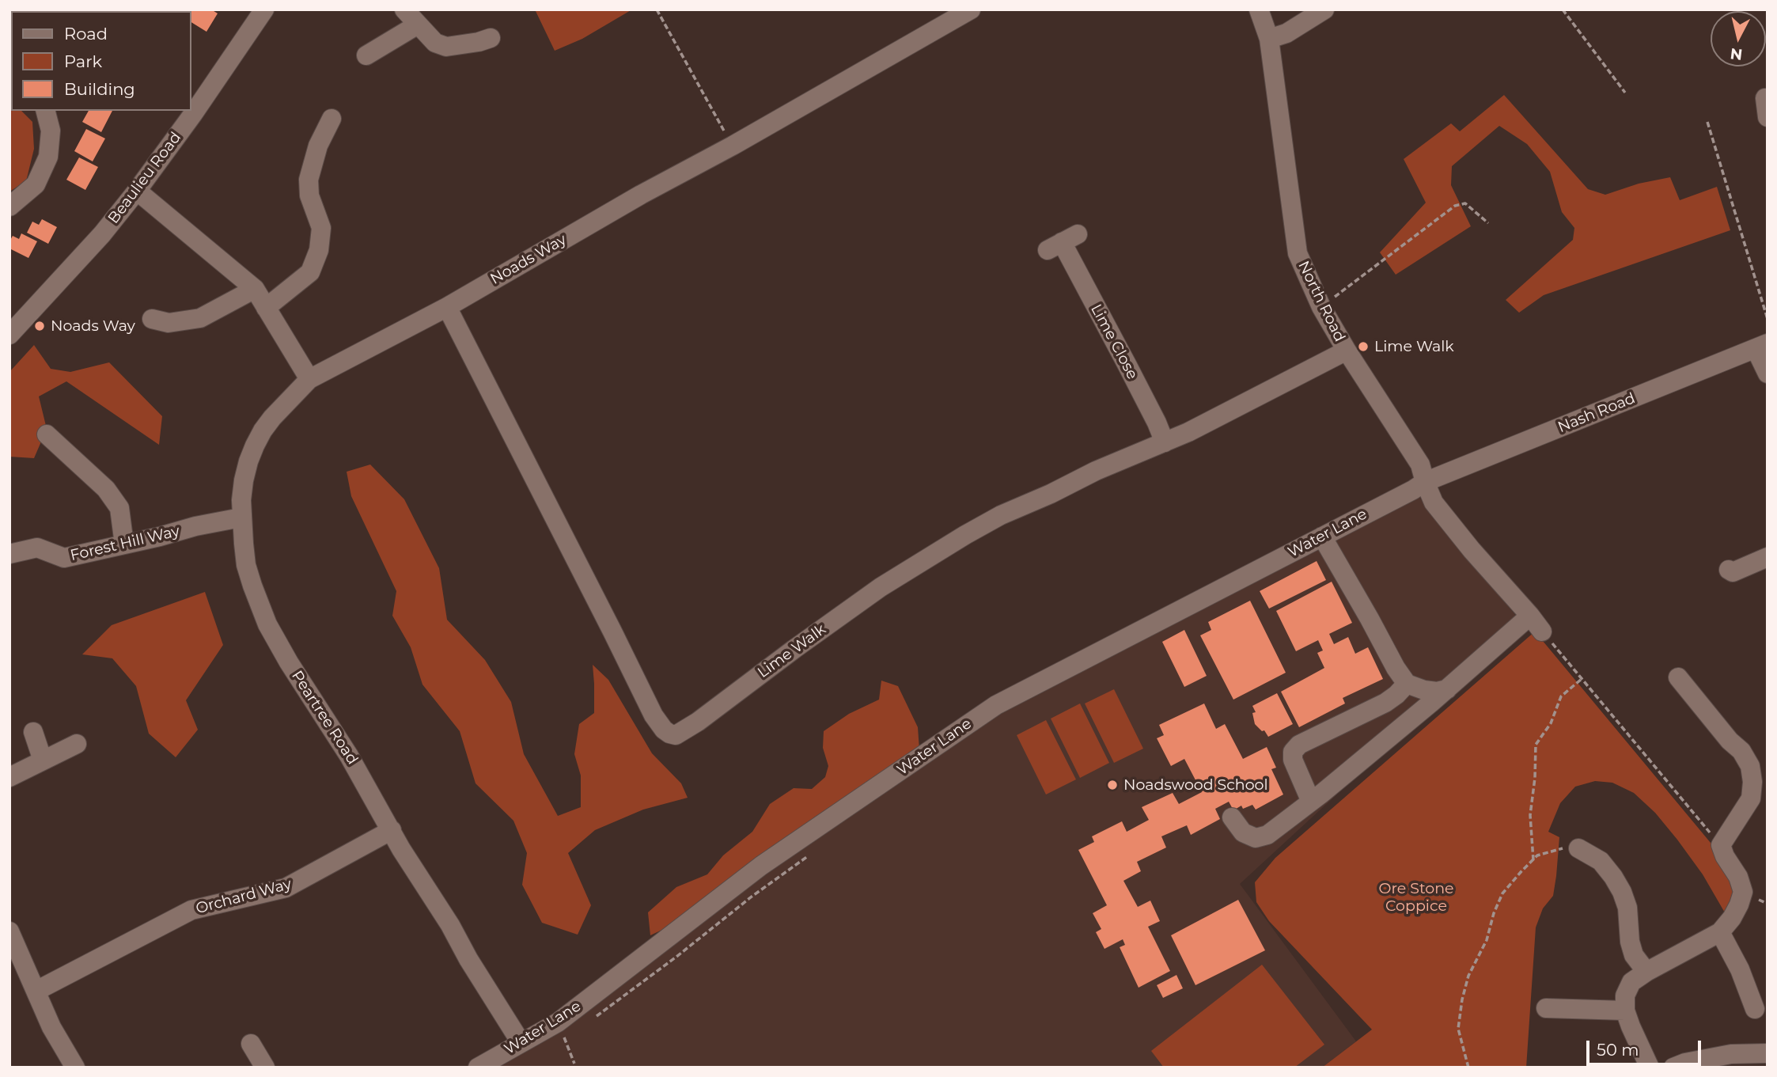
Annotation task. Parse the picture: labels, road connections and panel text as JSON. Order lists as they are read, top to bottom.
{
  "streets": {
    "street": [
      "Beaulieu Road",
      "Noads Way",
      "North Road",
      "Lime Close",
      "Nash Road",
      "Water Lane",
      "Forest Hill Way",
      "Lime Walk",
      "Peartree Road",
      "Orchard Way"
    ]
  },
  "crossings": [
    ["Noads Way", "Lime Walk"],
    ["Noads Way", "Peartree Road"],
    ["North Road", "Nash Road"],
    ["North Road", "Water Lane"],
    ["North Road", "Lime Walk"],
    ["Lime Close", "Lime Walk"],
    ["Nash Road", "Water Lane"],
    ["Water Lane", "Peartree Road"],
    ["Forest Hill Way", "Peartree Road"],
    ["Peartree Road", "Orchard Way"]
  ],
  "parks": ["Ore Stone Coppice"],
  "places": ["Noads Way", "Lime Walk", "Noadswood School"],
  "legend": ["Road", "Park", "Building"],
  "scale_bar": "50 m",
  "north": "bottom"
}
